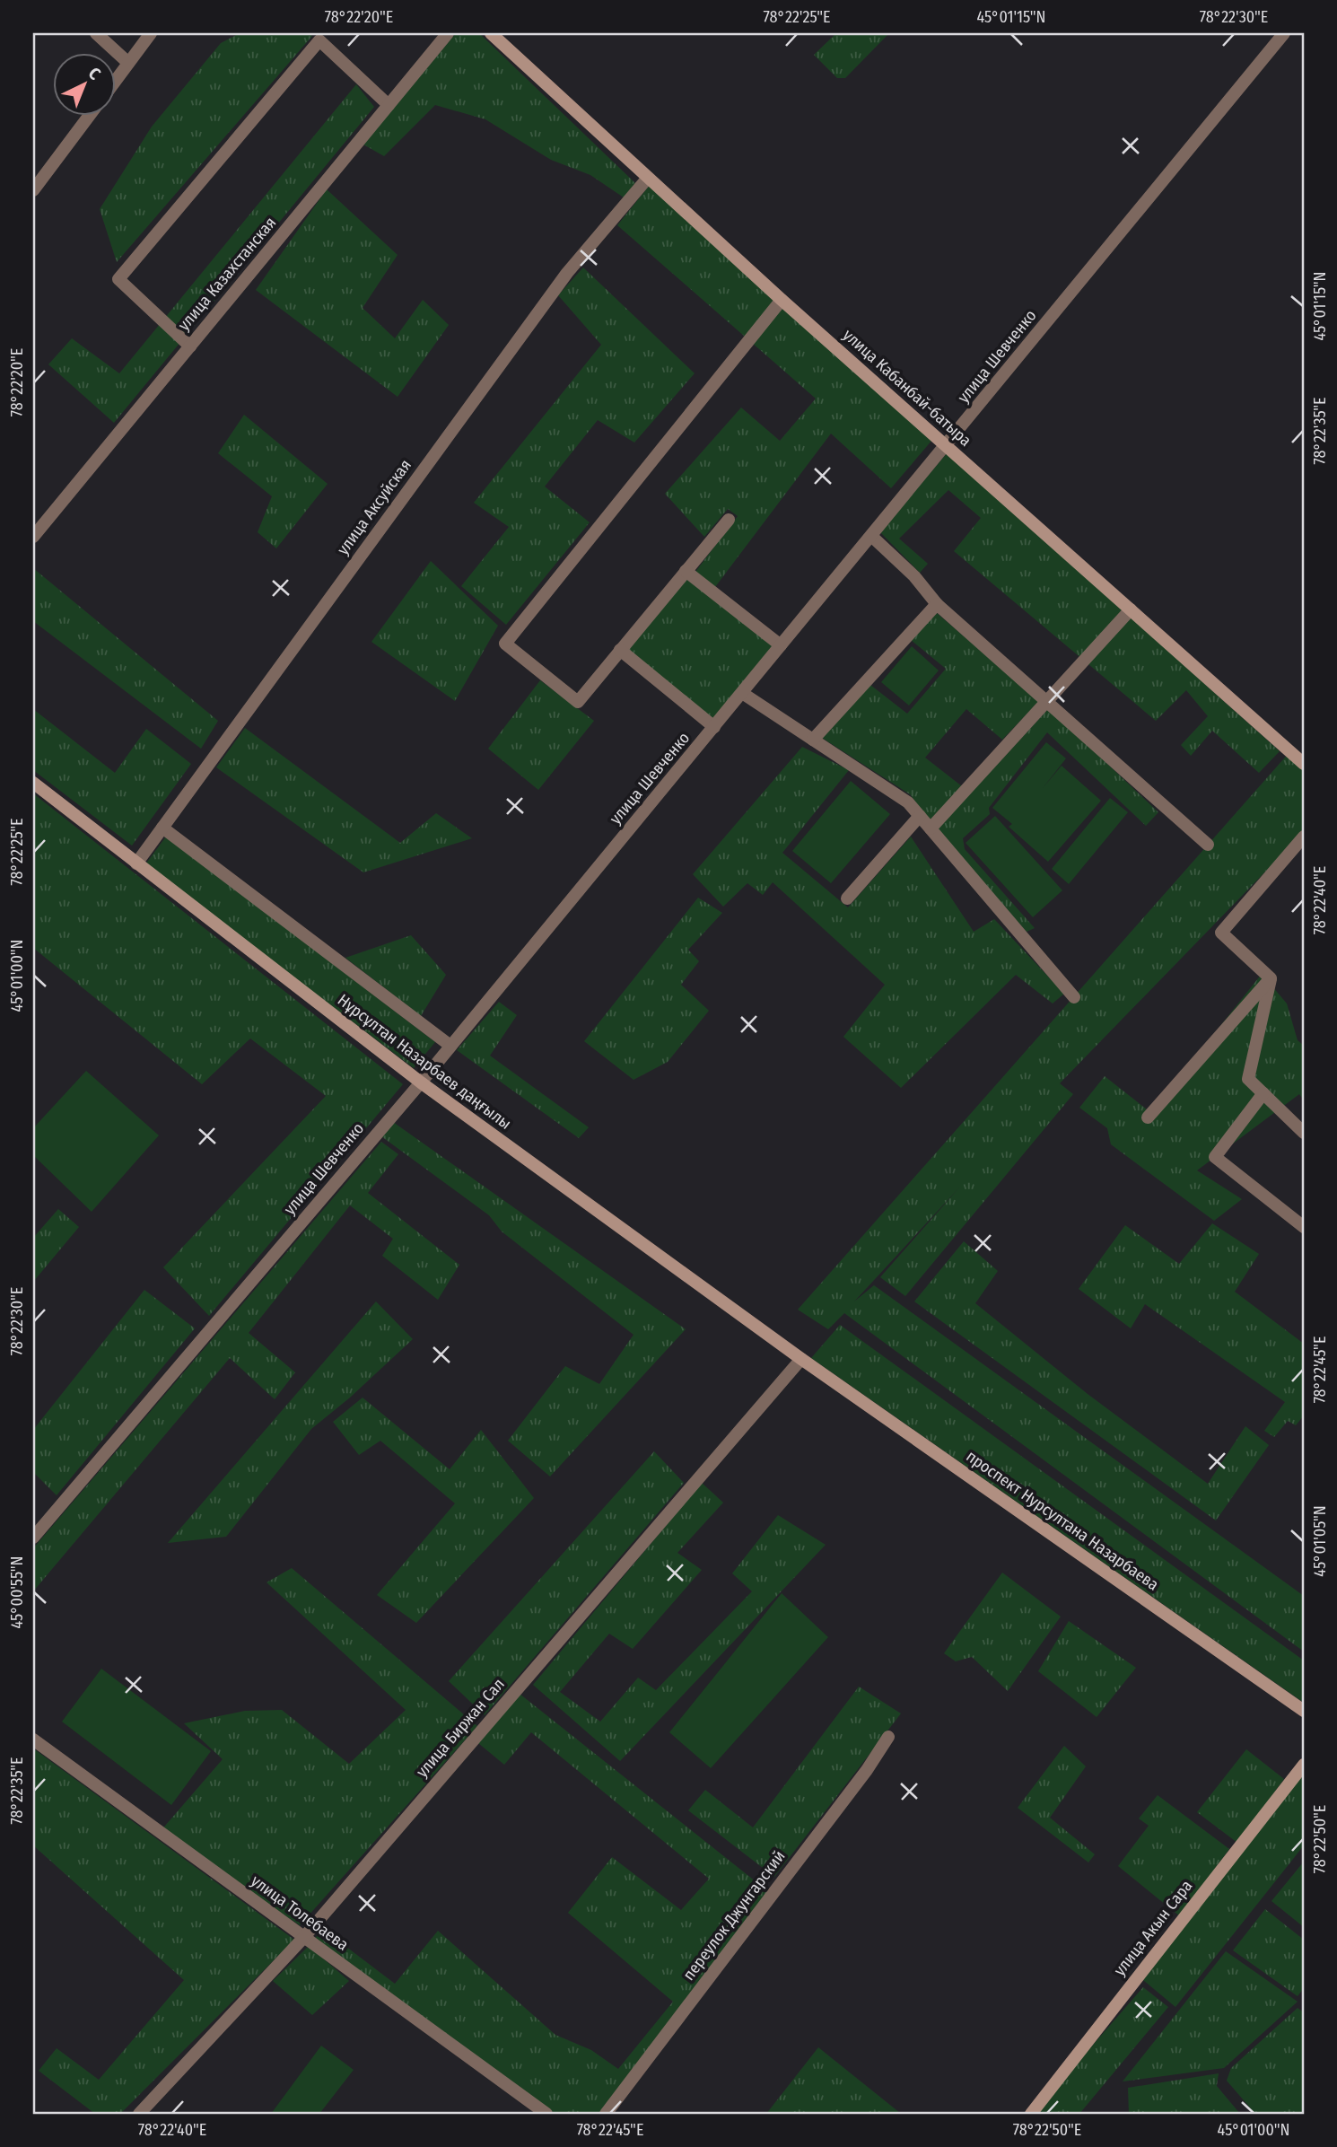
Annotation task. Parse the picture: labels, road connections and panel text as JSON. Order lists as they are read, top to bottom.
{
  "streets": {
    "main road": [
      "улица Кабанбай-батыра",
      "Нұрсұлтан Назарбаев даңғылы",
      "проспект Нурсултана Назарбаева",
      "улица Акын Сара"
    ],
    "street": [
      "улица Казахстанская",
      "улица Шевченко",
      "улица Аксуйская",
      "улица Биржан Сал",
      "улица Толебаева",
      "переулок Джунгарский"
    ]
  },
  "crossings": [
    ["улица Шевченко", "улица Кабанбай-батыра"],
    ["улица Шевченко", "Нұрсұлтан Назарбаев даңғылы"],
    ["улица Кабанбай-батыра", "улица Аксуйская"],
    ["улица Аксуйская", "Нұрсұлтан Назарбаев даңғылы"],
    ["Нұрсұлтан Назарбаев даңғылы", "проспект Нурсултана Назарбаева"],
    ["Нұрсұлтан Назарбаев даңғылы", "улица Биржан Сал"],
    ["проспект Нурсултана Назарбаева", "улица Биржан Сал"],
    ["улица Биржан Сал", "улица Толебаева"]
  ],
  "north": "top right",
  "coordinates": [
    "78°22'20\"E",
    "78°22'25\"E",
    "45°01'15\"N",
    "78°22'30\"E",
    "78°22'35\"E",
    "78°22'40\"E",
    "45°01'00\"N",
    "78°22'45\"E",
    "45°01'05\"N",
    "45°00'55\"N",
    "78°22'50\"E"
  ]
}
